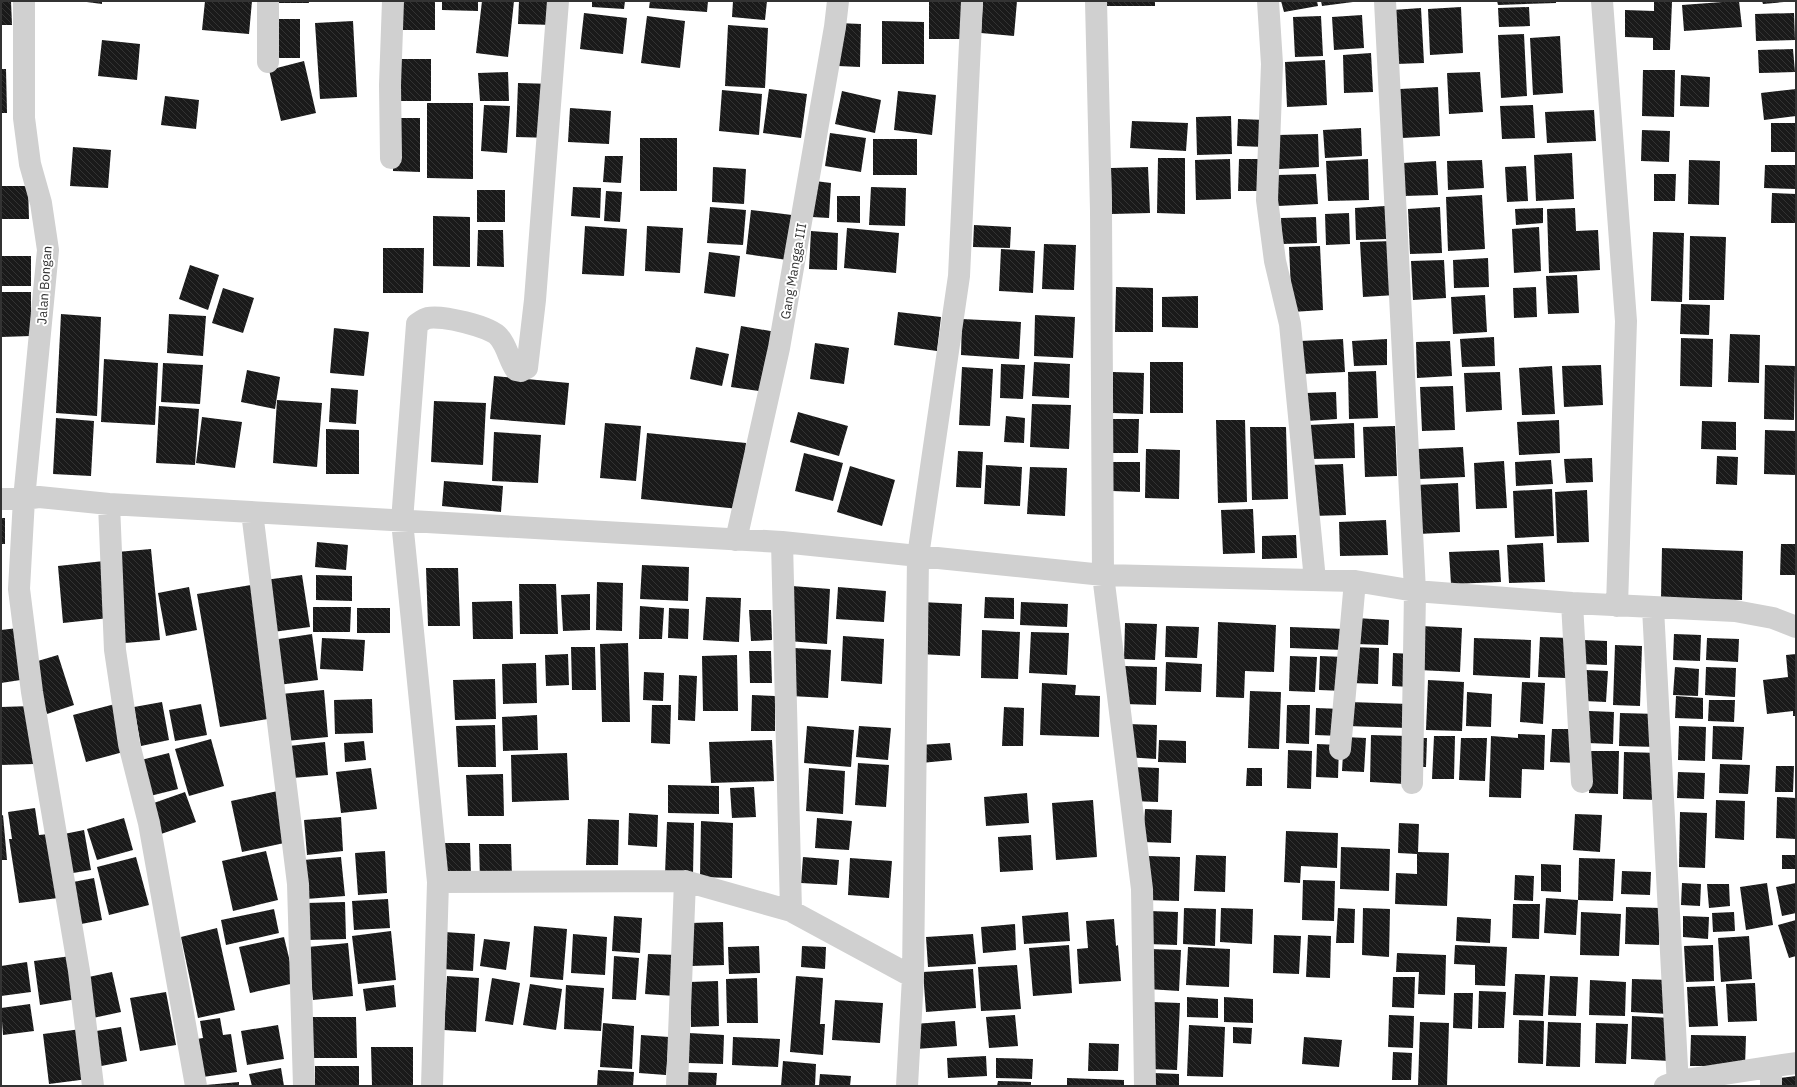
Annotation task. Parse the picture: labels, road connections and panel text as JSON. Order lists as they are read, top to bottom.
{
  "streets": {
    "street": ["Gang Mangga III", "Jalan Bongan"]
  }
}
